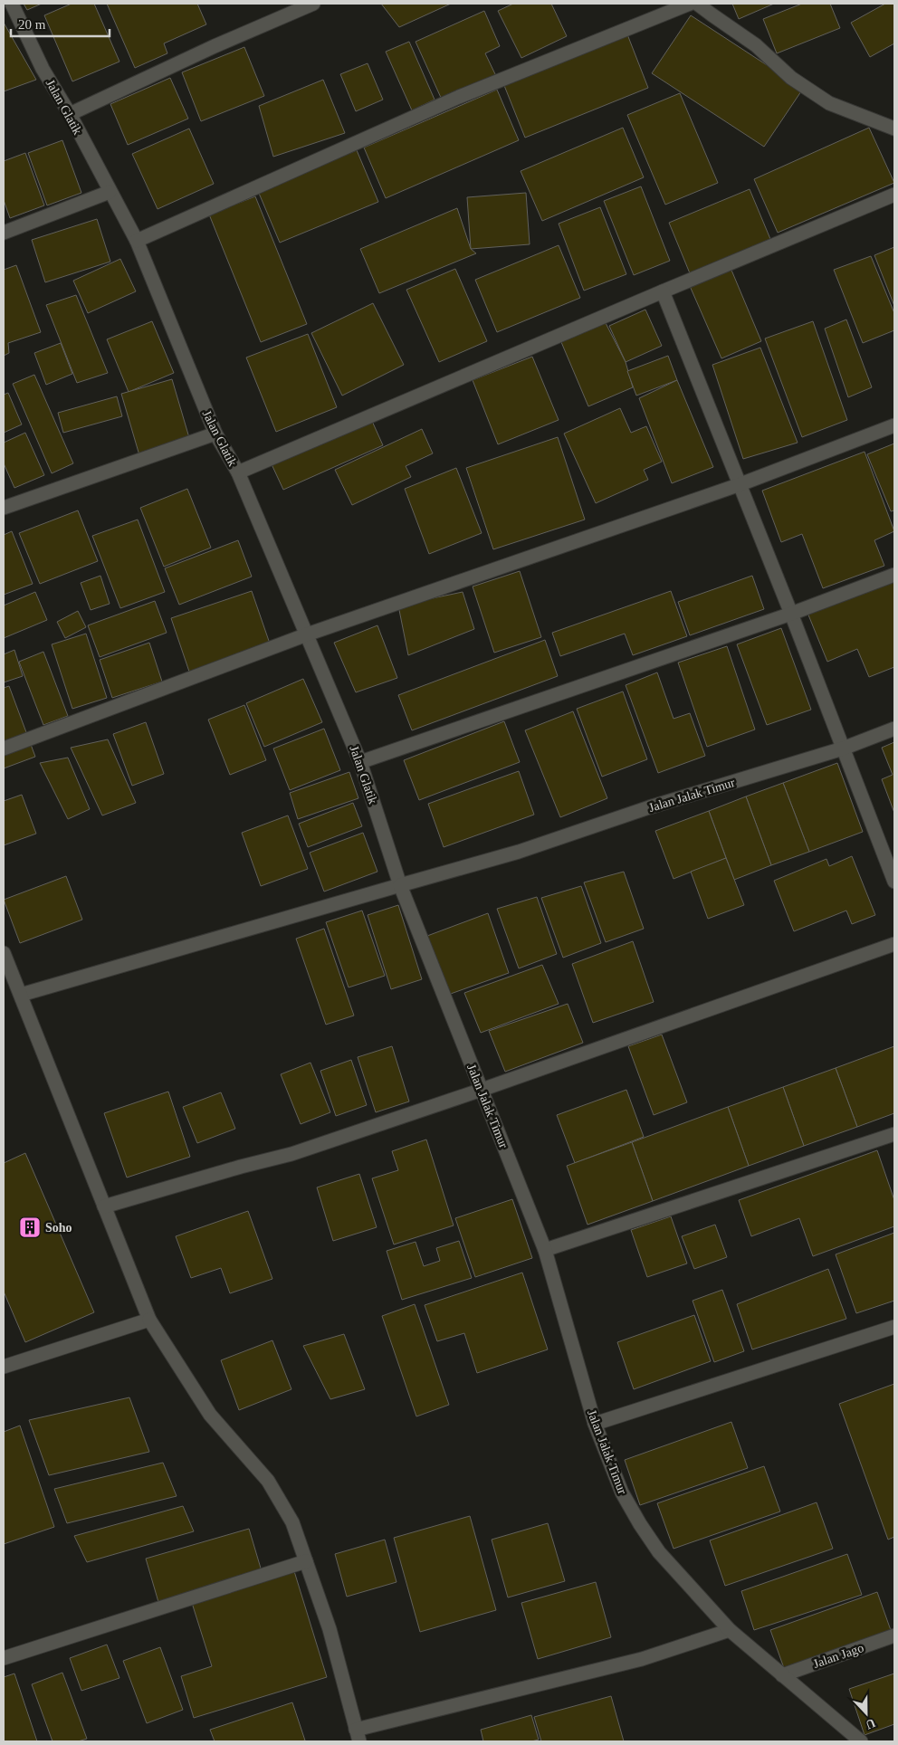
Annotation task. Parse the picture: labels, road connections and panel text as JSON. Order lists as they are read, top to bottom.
{
  "streets": {
    "street": ["Jalan Glatik", "Jalan Jalak Timur", "Jalan Jago"]
  },
  "crossings": [
    ["Jalan Glatik", "Jalan Jalak Timur"],
    ["Jalan Jalak Timur", "Jalan Jago"]
  ],
  "places": {
    "building": ["Soho"]
  },
  "scale_bar": "20 m",
  "north": "bottom"
}
